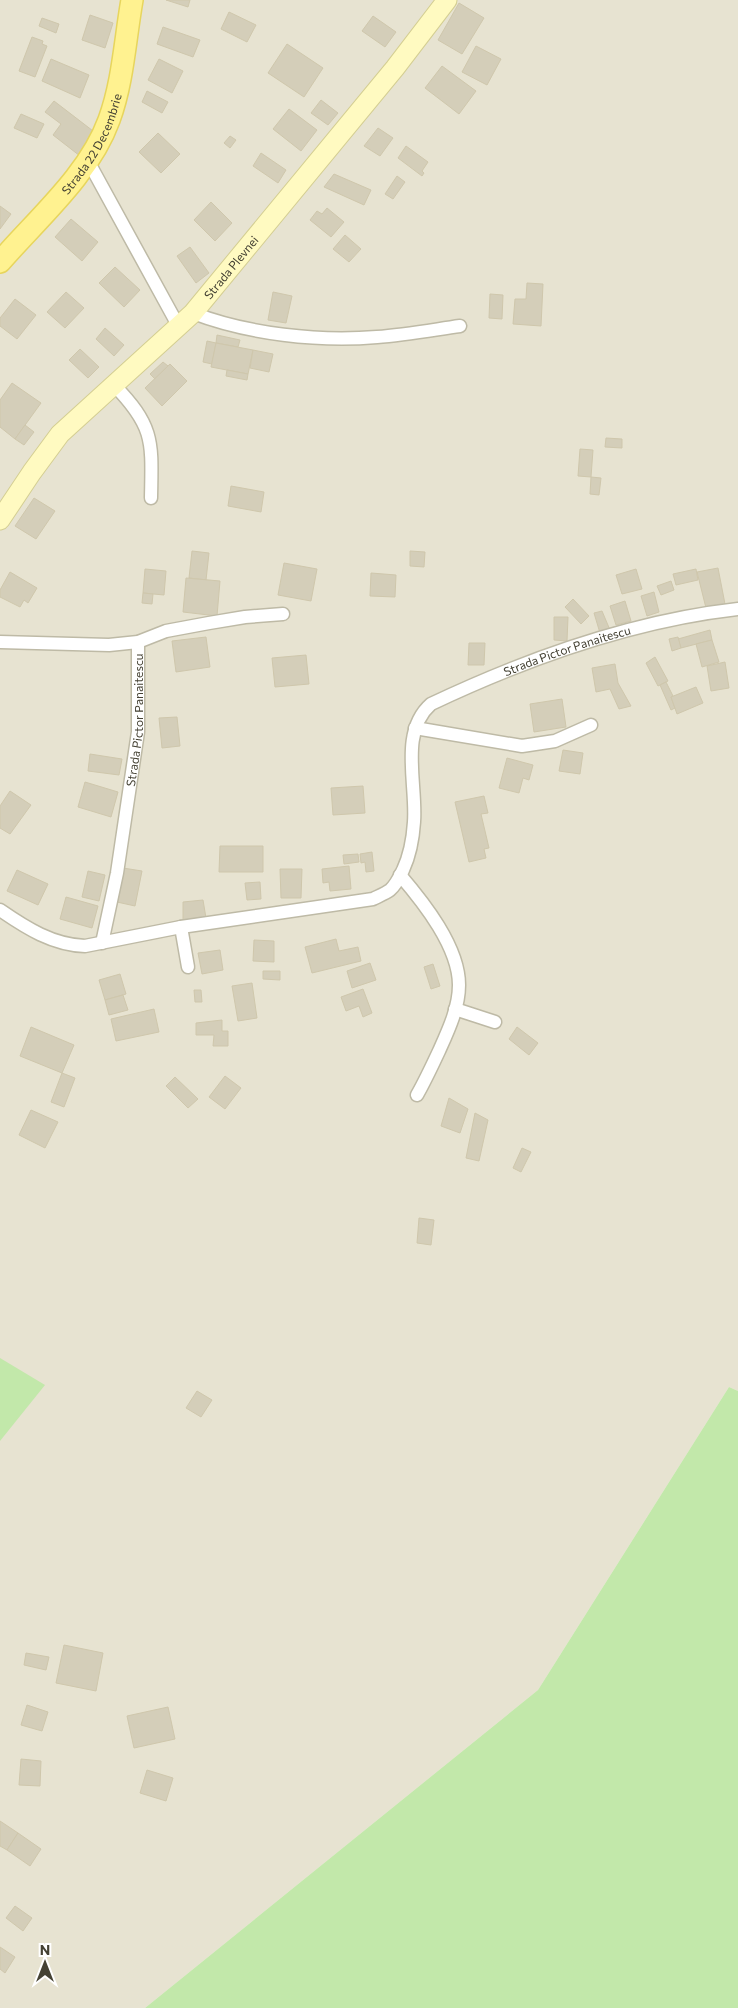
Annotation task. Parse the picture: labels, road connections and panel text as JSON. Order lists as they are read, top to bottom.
{
  "streets": {
    "main road": ["Strada 22 Decembrie"],
    "street": ["Strada Plevnei", "Strada Pictor Panaitescu"]
  },
  "north": "top"
}
